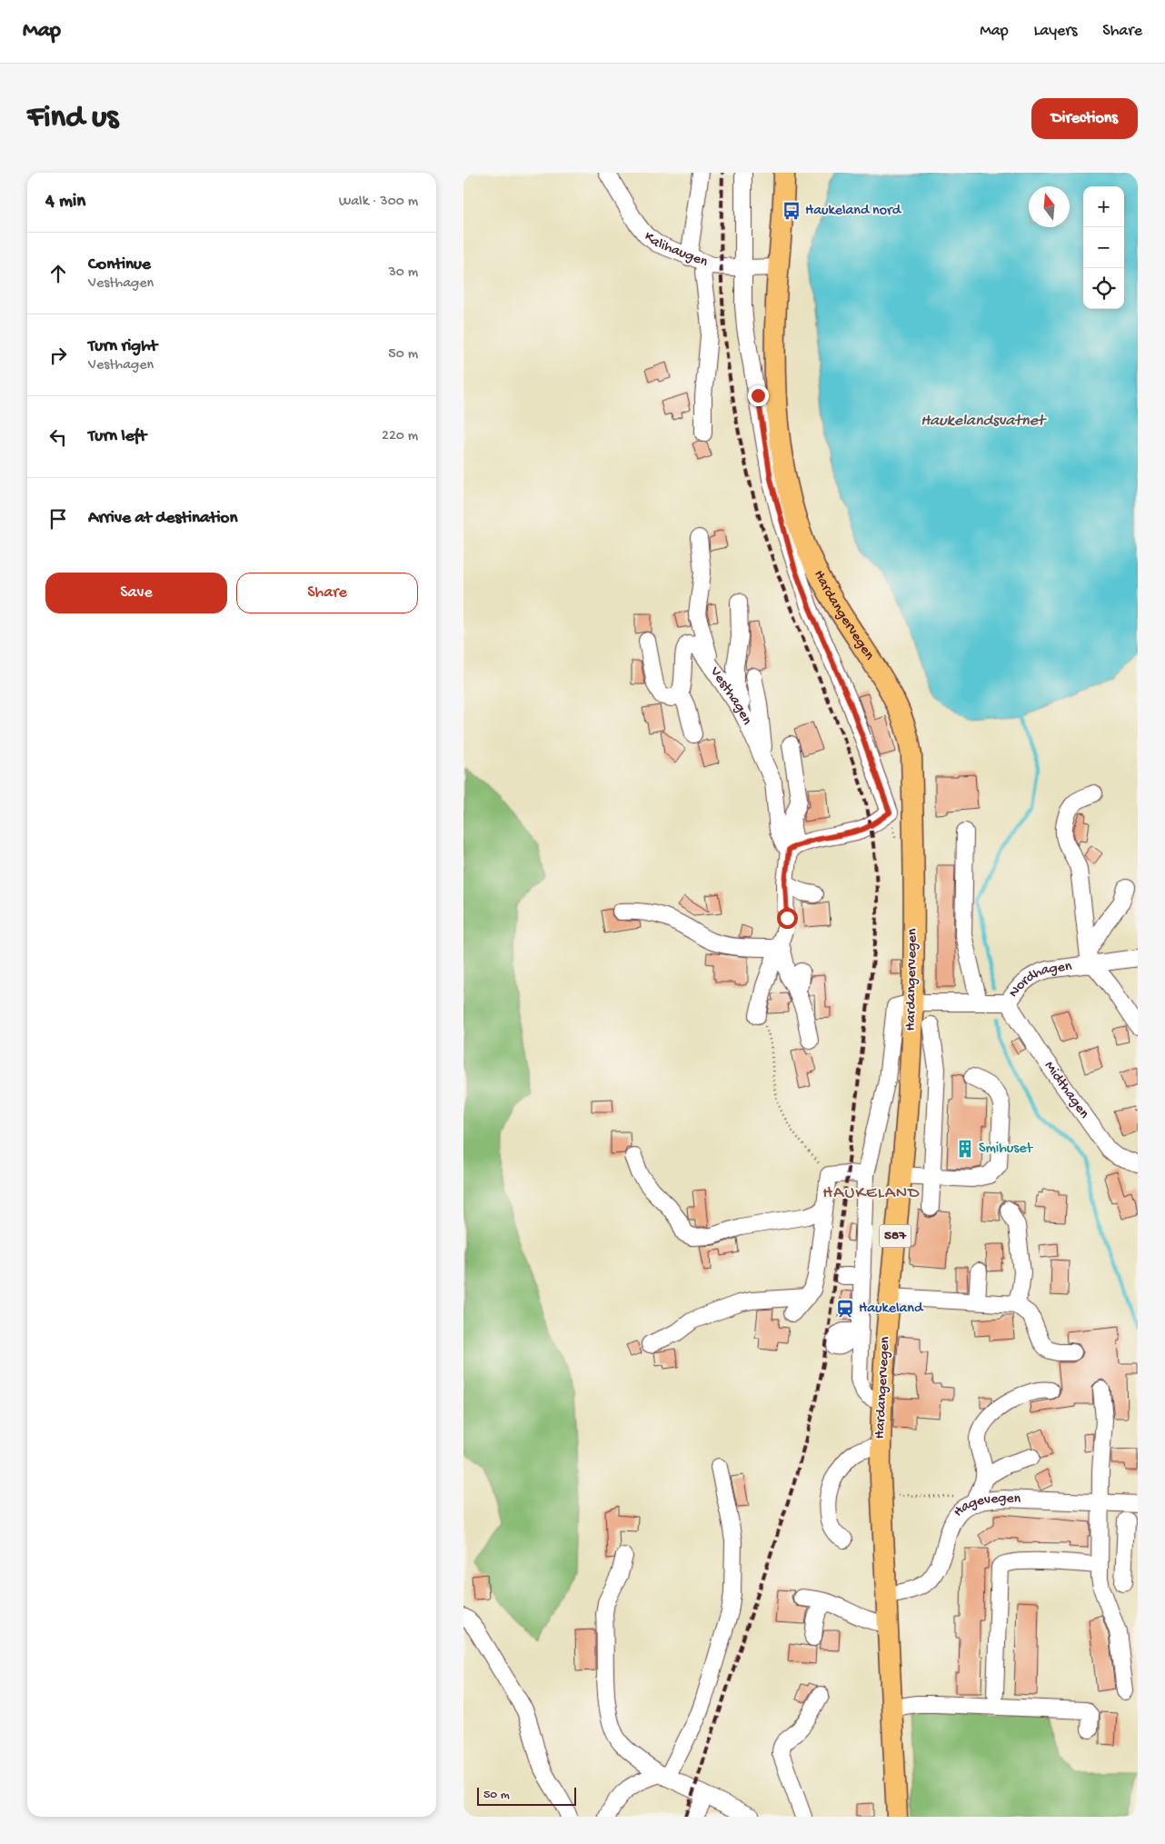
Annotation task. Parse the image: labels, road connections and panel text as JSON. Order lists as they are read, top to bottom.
{
  "streets": {
    "main road": ["Hardangervegen", "587"],
    "street": [
      "Kalihaugen",
      "Vesthagen",
      "Nordhagen",
      "Midthagen",
      "Hagevegen"
    ]
  },
  "crossings": [
    ["Kalihaugen", "Hardangervegen"],
    ["Hardangervegen", "Nordhagen"],
    ["Hardangervegen", "Hagevegen"],
    ["Nordhagen", "Midthagen"]
  ],
  "districts": ["HAUKELAND"],
  "water": ["Haukelandsvatnet"],
  "places": {
    "bus stop": ["Haukeland nord"],
    "building": ["Smihuset"],
    "station": ["Haukeland"]
  },
  "scale_bar": "50 m",
  "north": "top",
  "page": {
    "header": "Map",
    "nav": ["Map", "Layers", "Share"],
    "buttons": [
      "Directions",
      ["Save", "Share"]
    ],
    "title": "Find us",
    "heading": ["4 min", "Walk · 300 m"],
    "map_buttons": ["+", "−"],
    "list": [
      ["Continue", "Vesthagen", "30 m"],
      ["Turn right", "Vesthagen", "50 m"],
      ["Turn left", "220 m"],
      "Arrive at destination"
    ],
    "scale": "50 m"
  }
}
